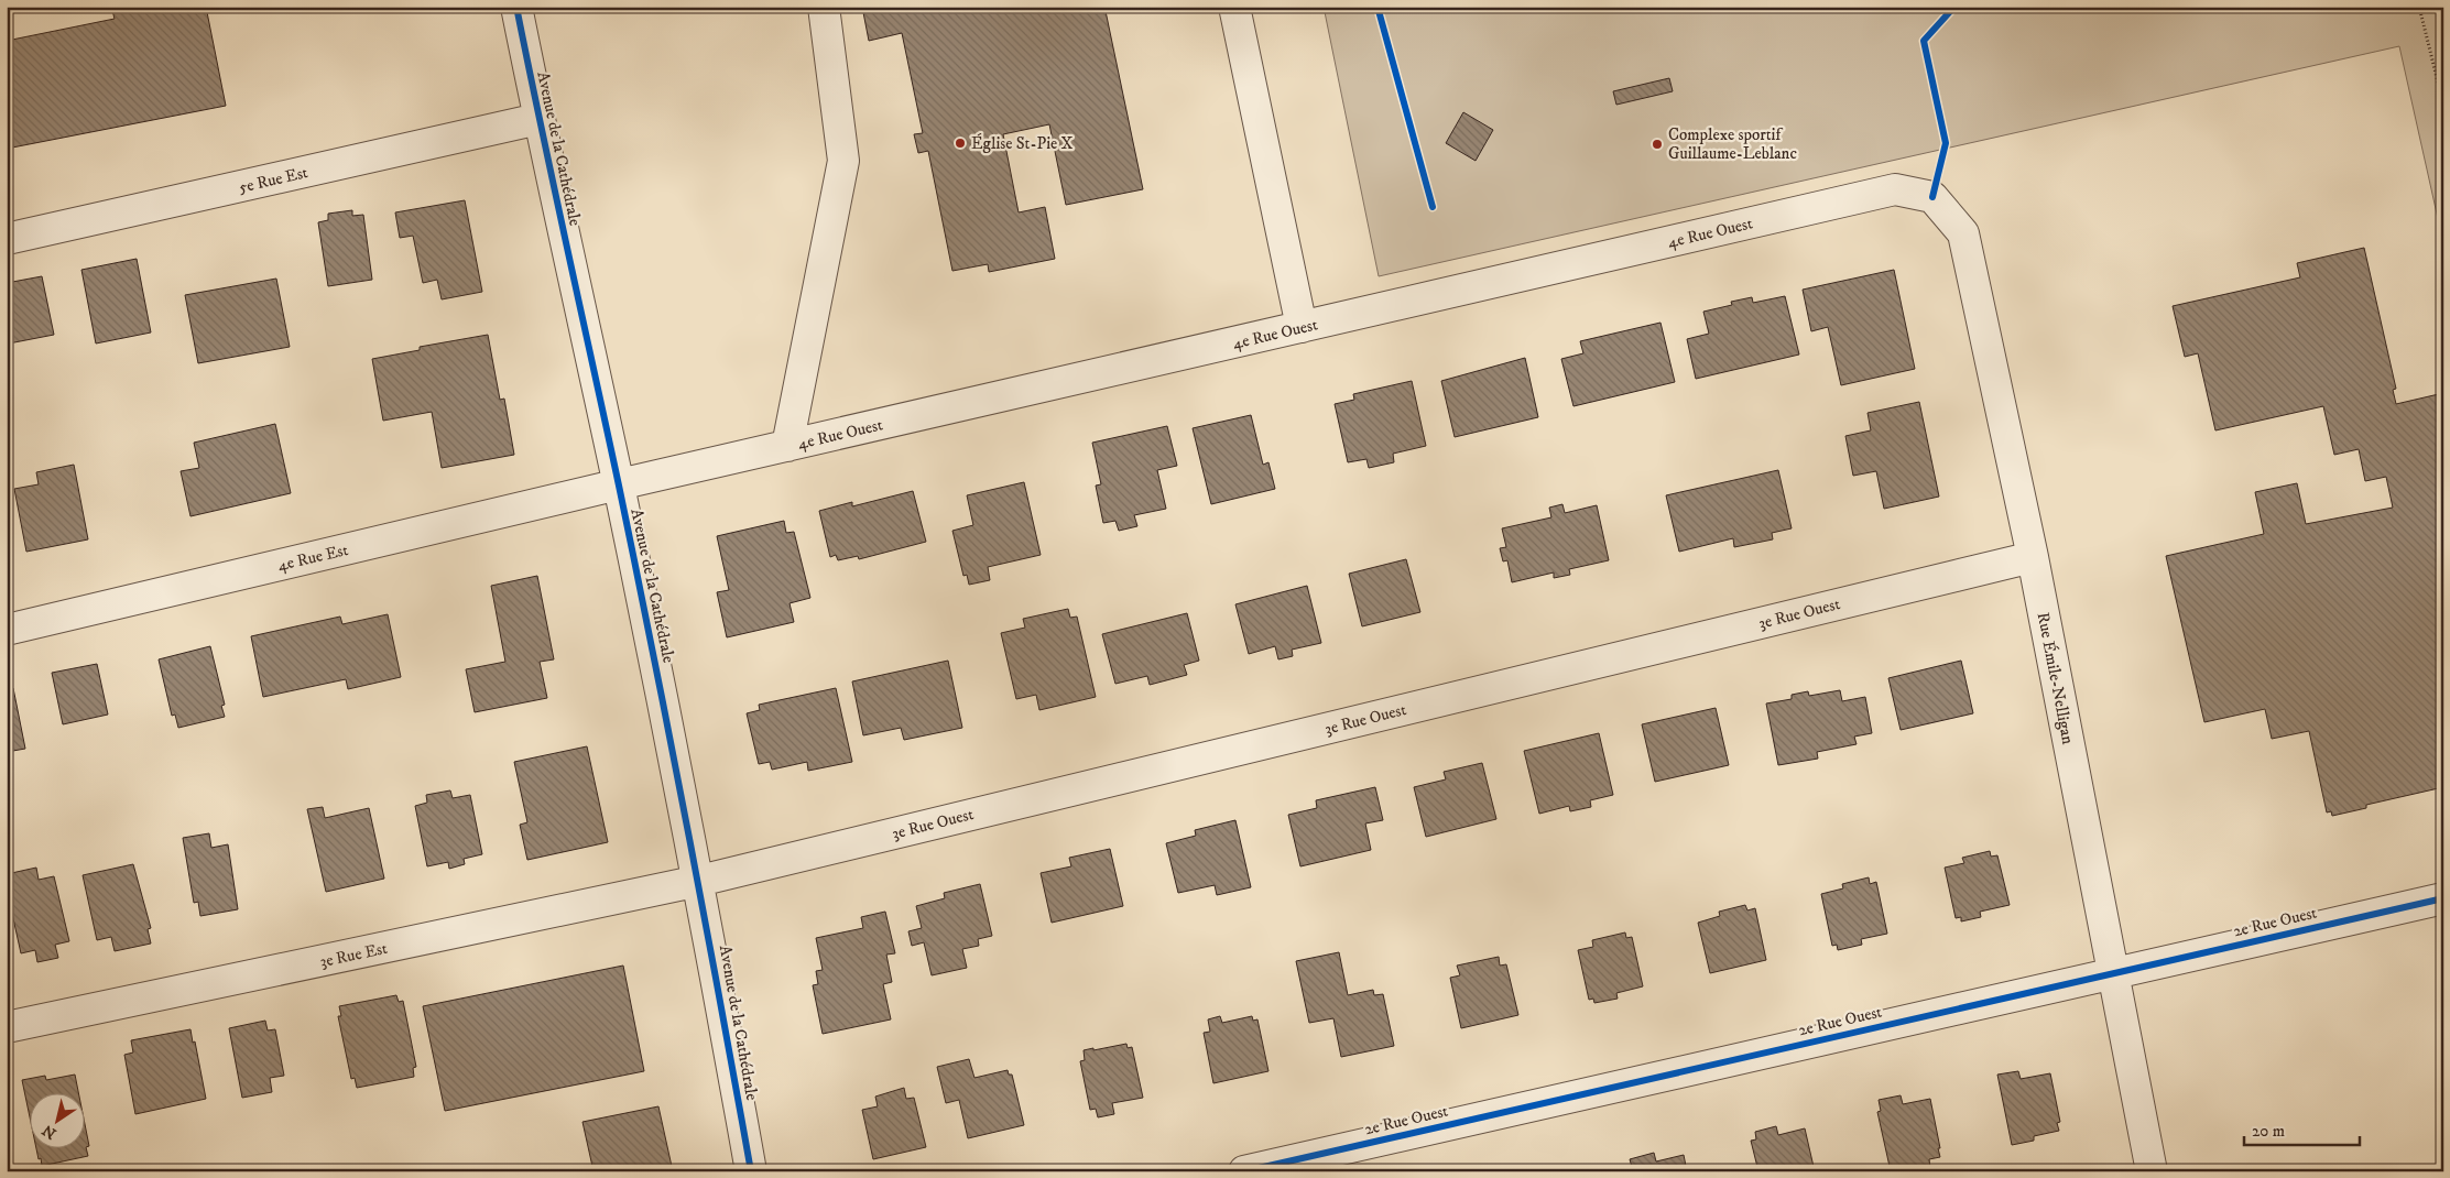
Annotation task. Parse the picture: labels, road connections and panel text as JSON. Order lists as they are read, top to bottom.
{
  "streets": {
    "street": [
      "Avenue de la Cathédrale",
      "5e Rue Est",
      "4e Rue Ouest",
      "4e Rue Est",
      "3e Rue Ouest",
      "Rue Émile-Nelligan",
      "2e Rue Ouest",
      "3e Rue Est"
    ]
  },
  "crossings": [
    ["Avenue de la Cathédrale", "5e Rue Est"],
    ["Avenue de la Cathédrale", "4e Rue Ouest"],
    ["Avenue de la Cathédrale", "4e Rue Est"],
    ["Avenue de la Cathédrale", "3e Rue Ouest"],
    ["Avenue de la Cathédrale", "3e Rue Est"],
    ["4e Rue Ouest", "4e Rue Est"],
    ["4e Rue Ouest", "Rue Émile-Nelligan"],
    ["3e Rue Ouest", "Rue Émile-Nelligan"],
    ["3e Rue Ouest", "3e Rue Est"],
    ["Rue Émile-Nelligan", "2e Rue Ouest"]
  ],
  "places": ["Église St-Pie X", "Complexe sportif Guillaume-Leblanc"],
  "scale_bar": "20 m",
  "north": "bottom left"
}
